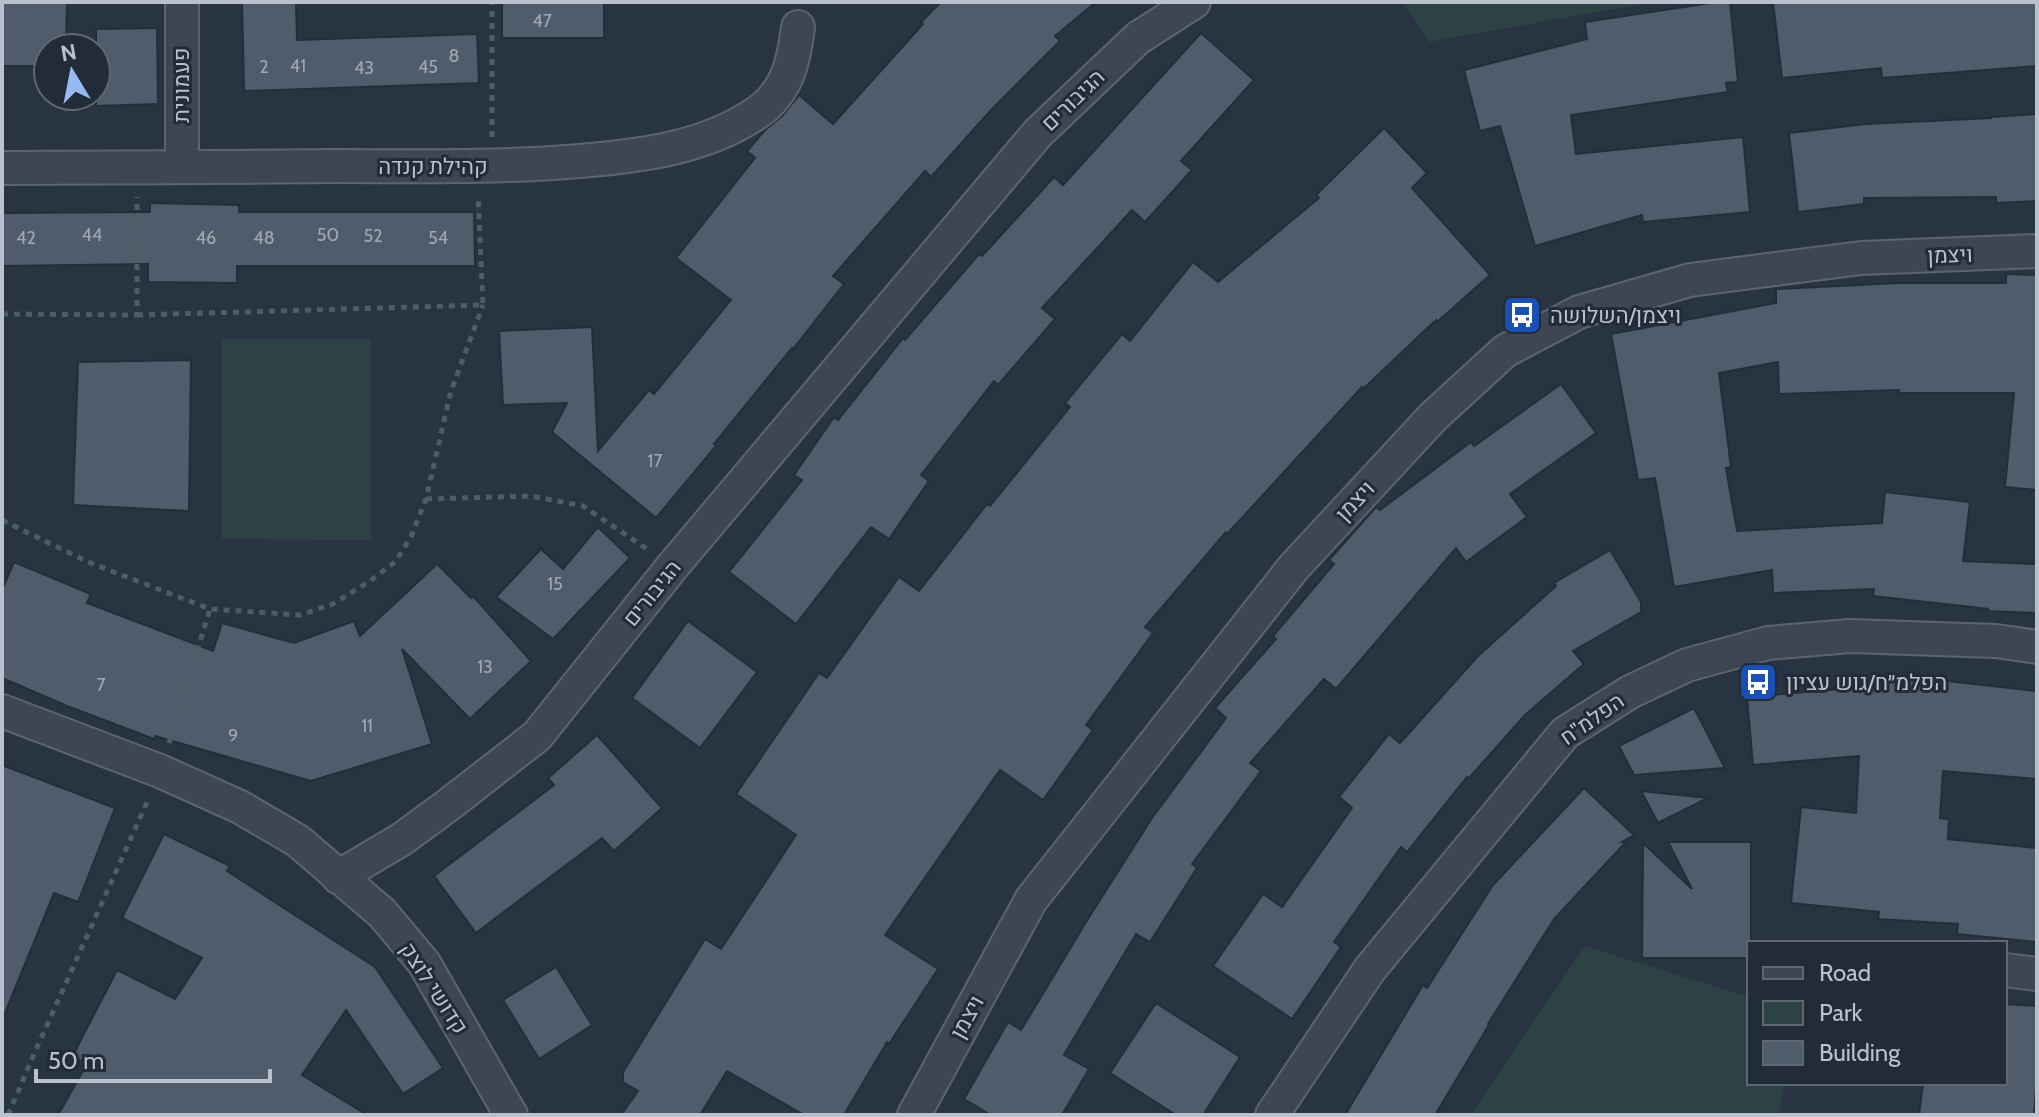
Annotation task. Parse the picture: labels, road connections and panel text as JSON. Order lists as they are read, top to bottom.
{
  "streets": {
    "street": [
      "פעמונית",
      "הגיבורים",
      "קהילת קנדה",
      "ויצמן",
      "הפלמ\"ח",
      "קדושי לוצק"
    ]
  },
  "crossings": [
    ["פעמונית", "קהילת קנדה"],
    ["הגיבורים", "קדושי לוצק"]
  ],
  "places": {
    "bus stop": ["ויצמן/השלושה", "הפלמ״ח/גוש עציון"]
  },
  "house_numbers": [
    "47",
    "8",
    "41",
    "2",
    "45",
    "43",
    "44",
    "50",
    "52",
    "42",
    "46",
    "48",
    "54",
    "17",
    "15",
    "13",
    "7",
    "11",
    "9"
  ],
  "legend": ["Road", "Park", "Building"],
  "scale_bar": "50 m",
  "north": "top"
}
